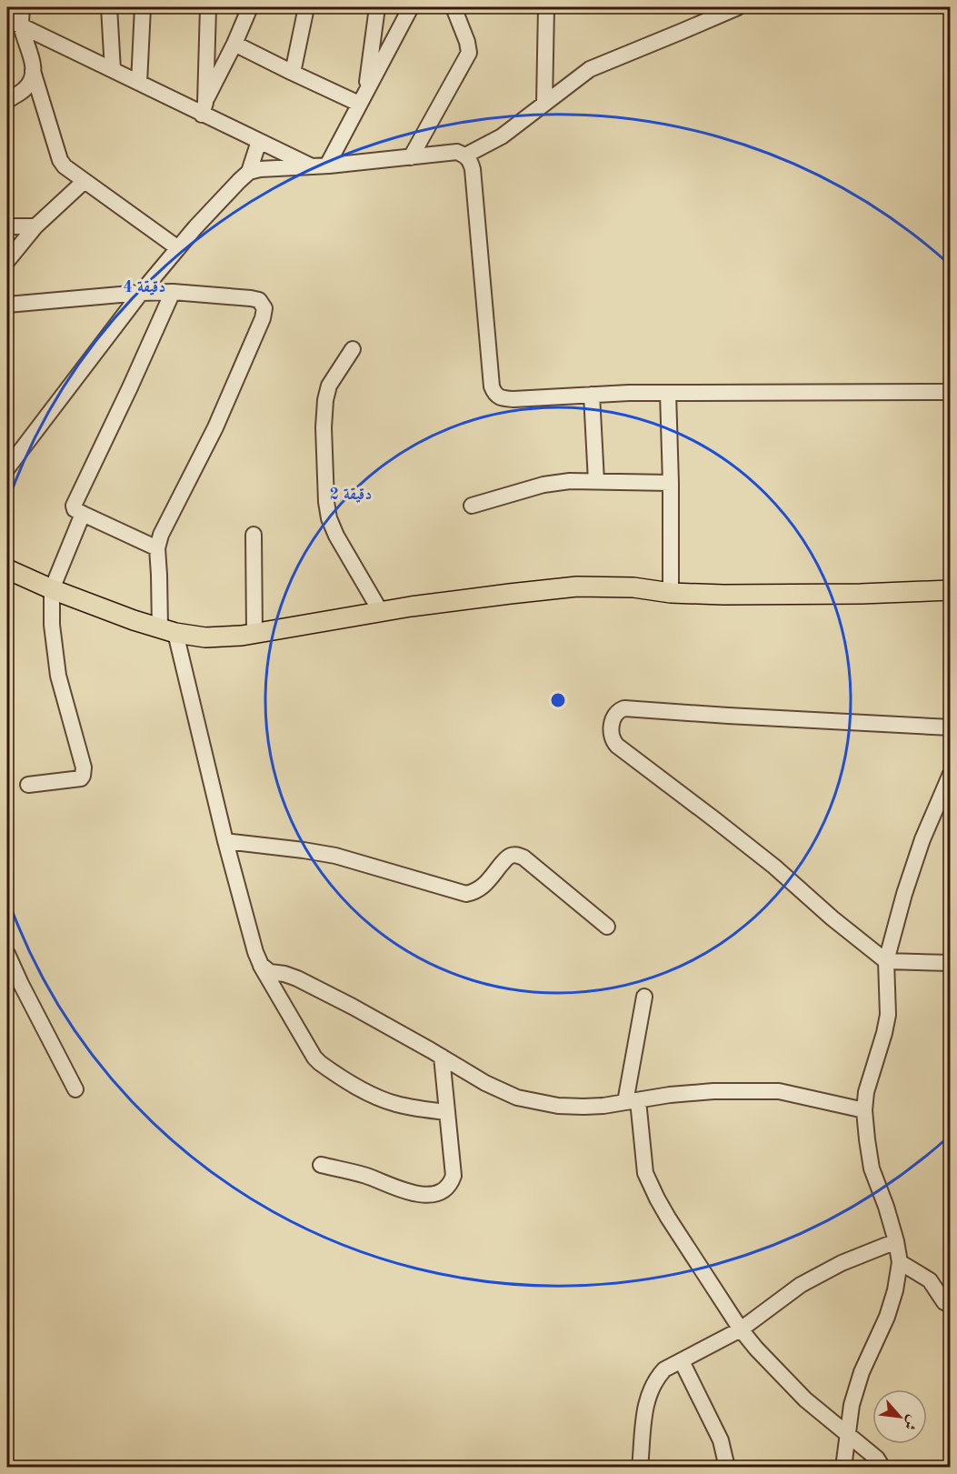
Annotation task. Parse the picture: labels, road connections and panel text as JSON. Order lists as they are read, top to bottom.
{
  "north": "bottom right",
  "rings": ["4 دقيقة", "2 دقيقة"]
}
